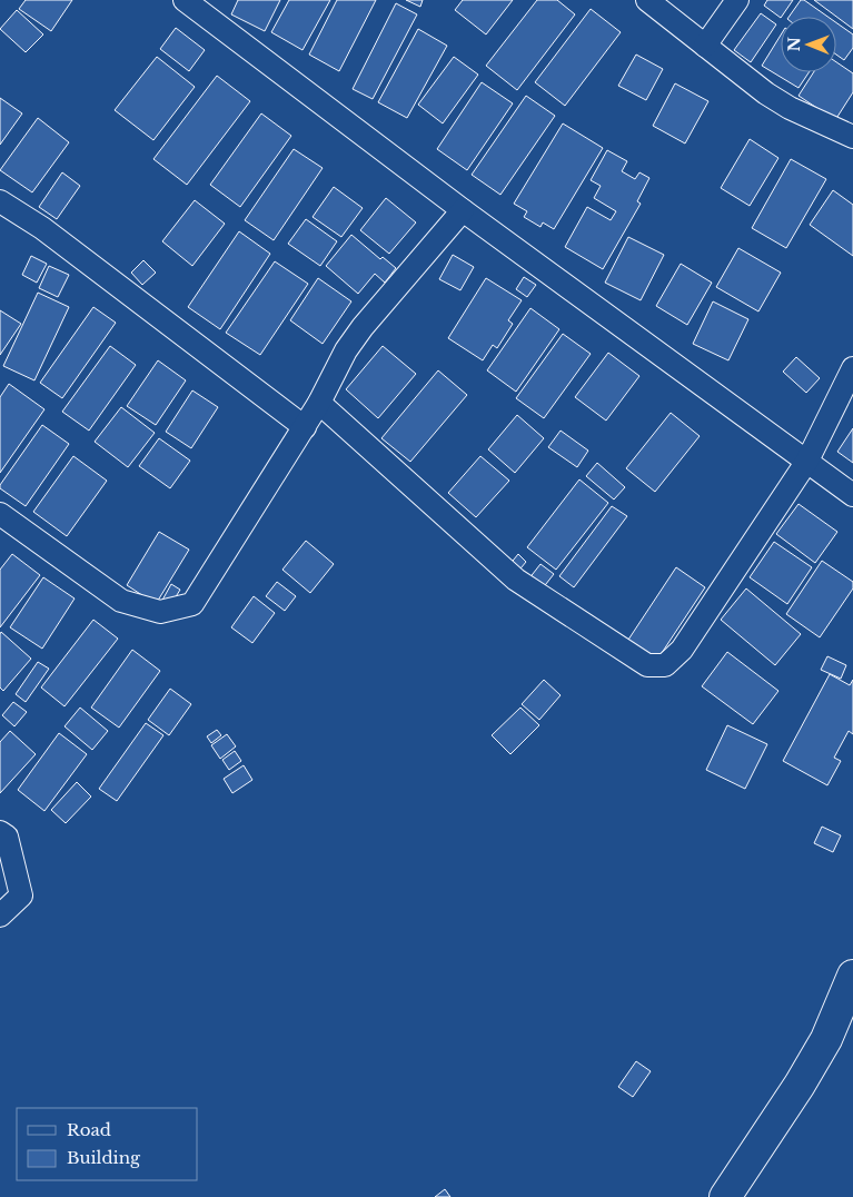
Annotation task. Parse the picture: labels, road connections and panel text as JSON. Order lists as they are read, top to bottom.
{
  "legend": ["Road", "Building"],
  "north": "left"
}
